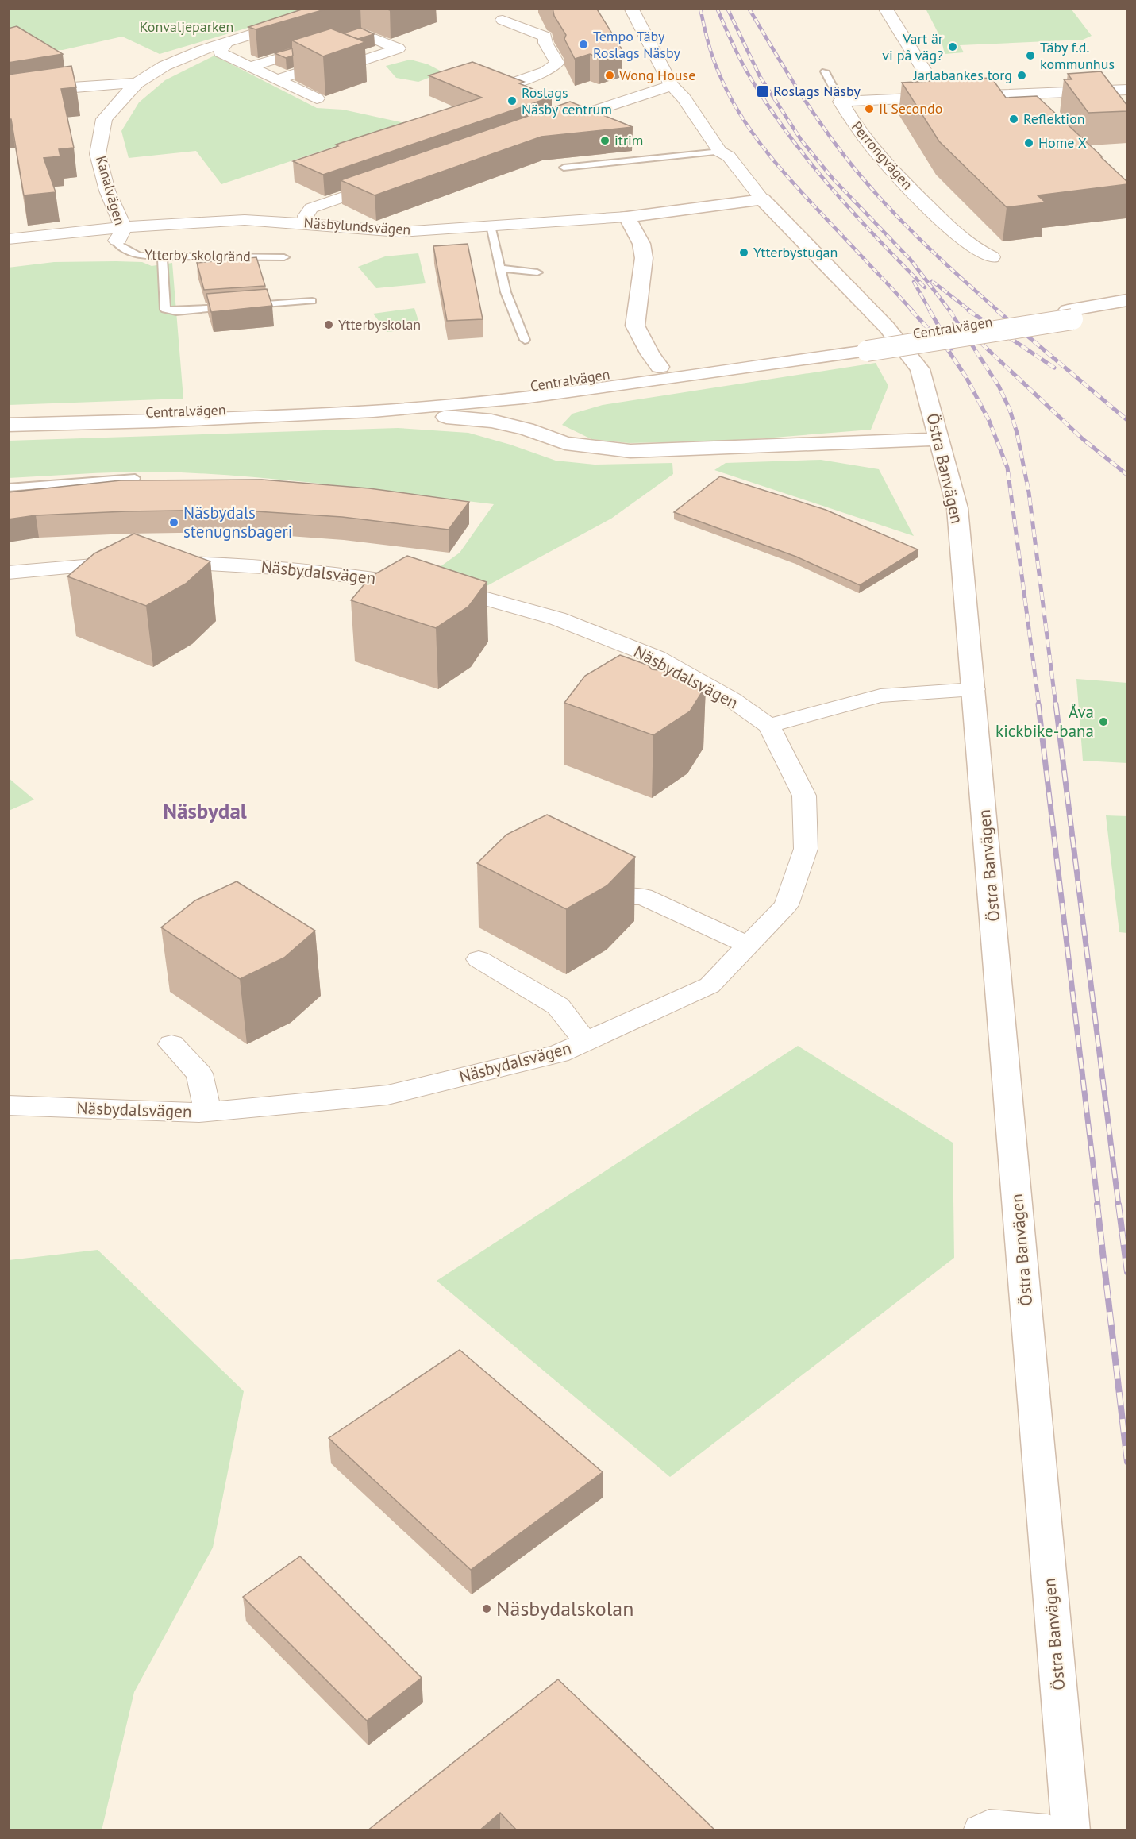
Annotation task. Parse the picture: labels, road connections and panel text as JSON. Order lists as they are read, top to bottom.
{
  "streets": {
    "street": [
      "Perrongvägen",
      "Kanalvägen",
      "Näsbylundsvägen",
      "Centralvägen",
      "Östra Banvägen",
      "Näsbydalsvägen"
    ],
    "lane": ["Ytterby skolgränd"]
  },
  "crossings": [
    ["Kanalvägen", "Näsbylundsvägen"],
    ["Kanalvägen", "Ytterby skolgränd"],
    ["Näsbylundsvägen", "Ytterby skolgränd"],
    ["Näsbylundsvägen", "Östra Banvägen"]
  ],
  "districts": ["Näsbydal"],
  "parks": ["Konvaljeparken"],
  "places": {
    "other": [
      "Tempo Täby Roslags Näsby",
      "Vart är vi på väg?",
      "Täby f.d. kommunhus",
      "Wong House",
      "Jarlabankes torg",
      "Roslags Näsby centrum",
      "Il Secondo",
      "Reflektion",
      "itrim",
      "Home X",
      "Ytterbystugan",
      "Ytterbyskolan",
      "Näsbydals stenugnsbageri",
      "Åva kickbike-bana",
      "Näsbydalskolan"
    ],
    "transit": ["Roslags Näsby"]
  }
}
